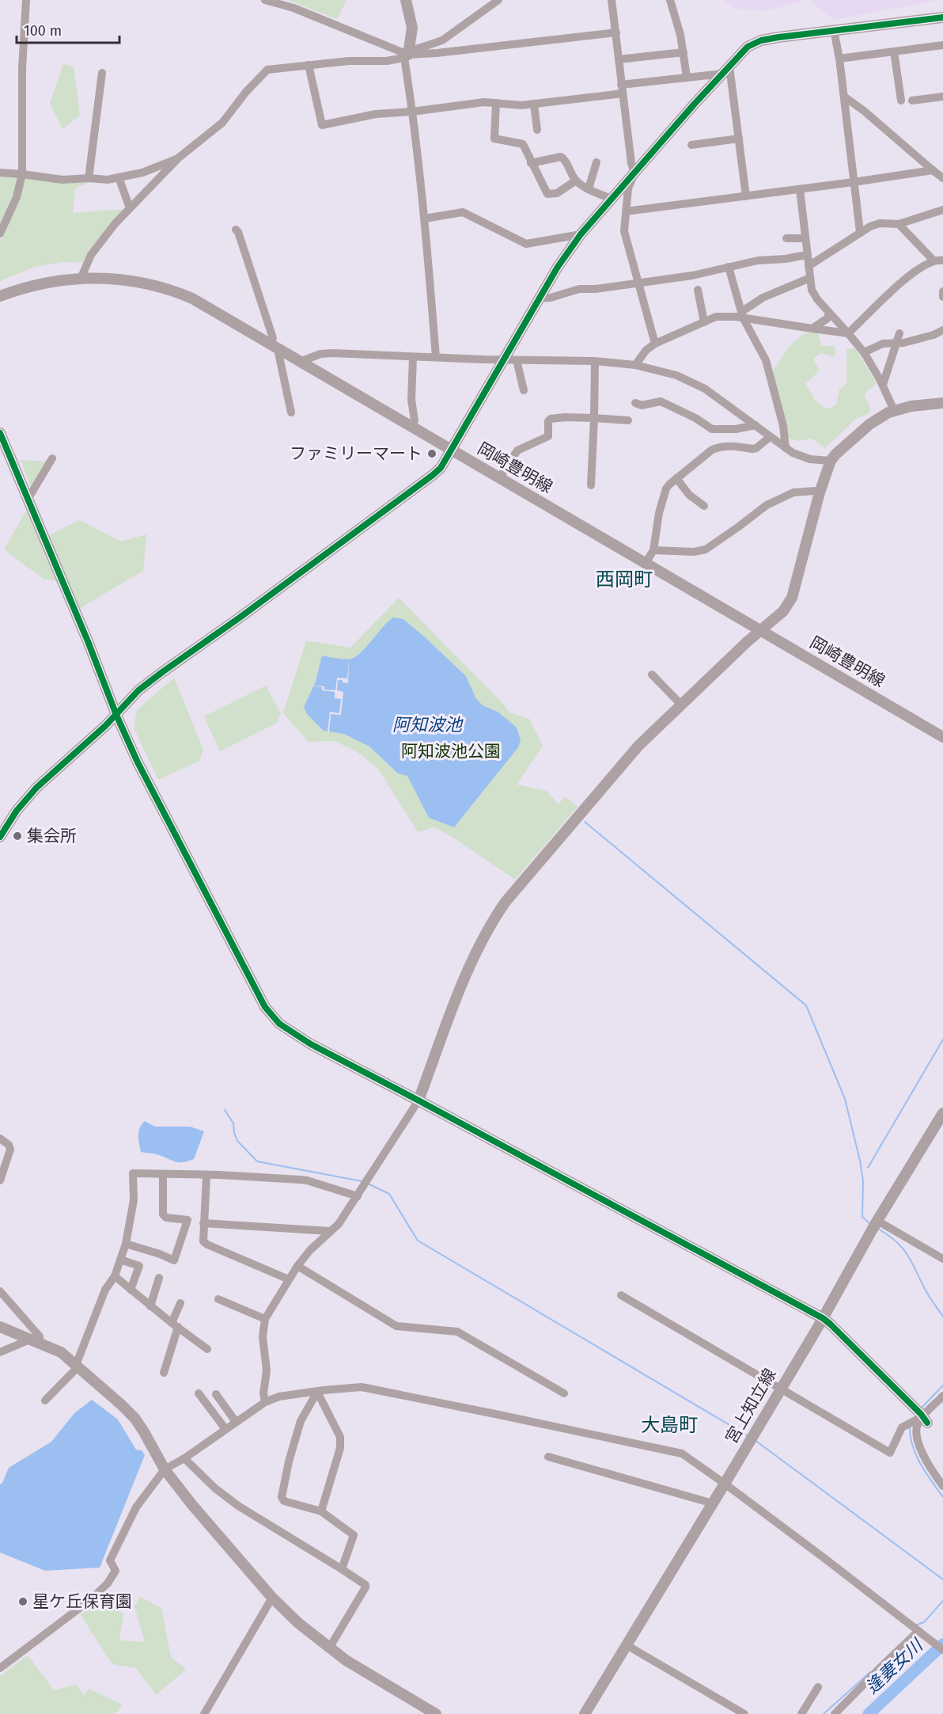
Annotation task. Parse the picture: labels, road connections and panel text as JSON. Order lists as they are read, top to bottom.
{
  "streets": {
    "street": ["岡崎豊明線", "宮上知立線"]
  },
  "districts": ["西岡町", "大島町"],
  "water": ["阿知波池", "逢妻女川"],
  "parks": ["阿知波池公園"],
  "places": ["ファミリーマート", "集会所", "星ケ丘保育園"],
  "scale_bar": "100 m"
}
